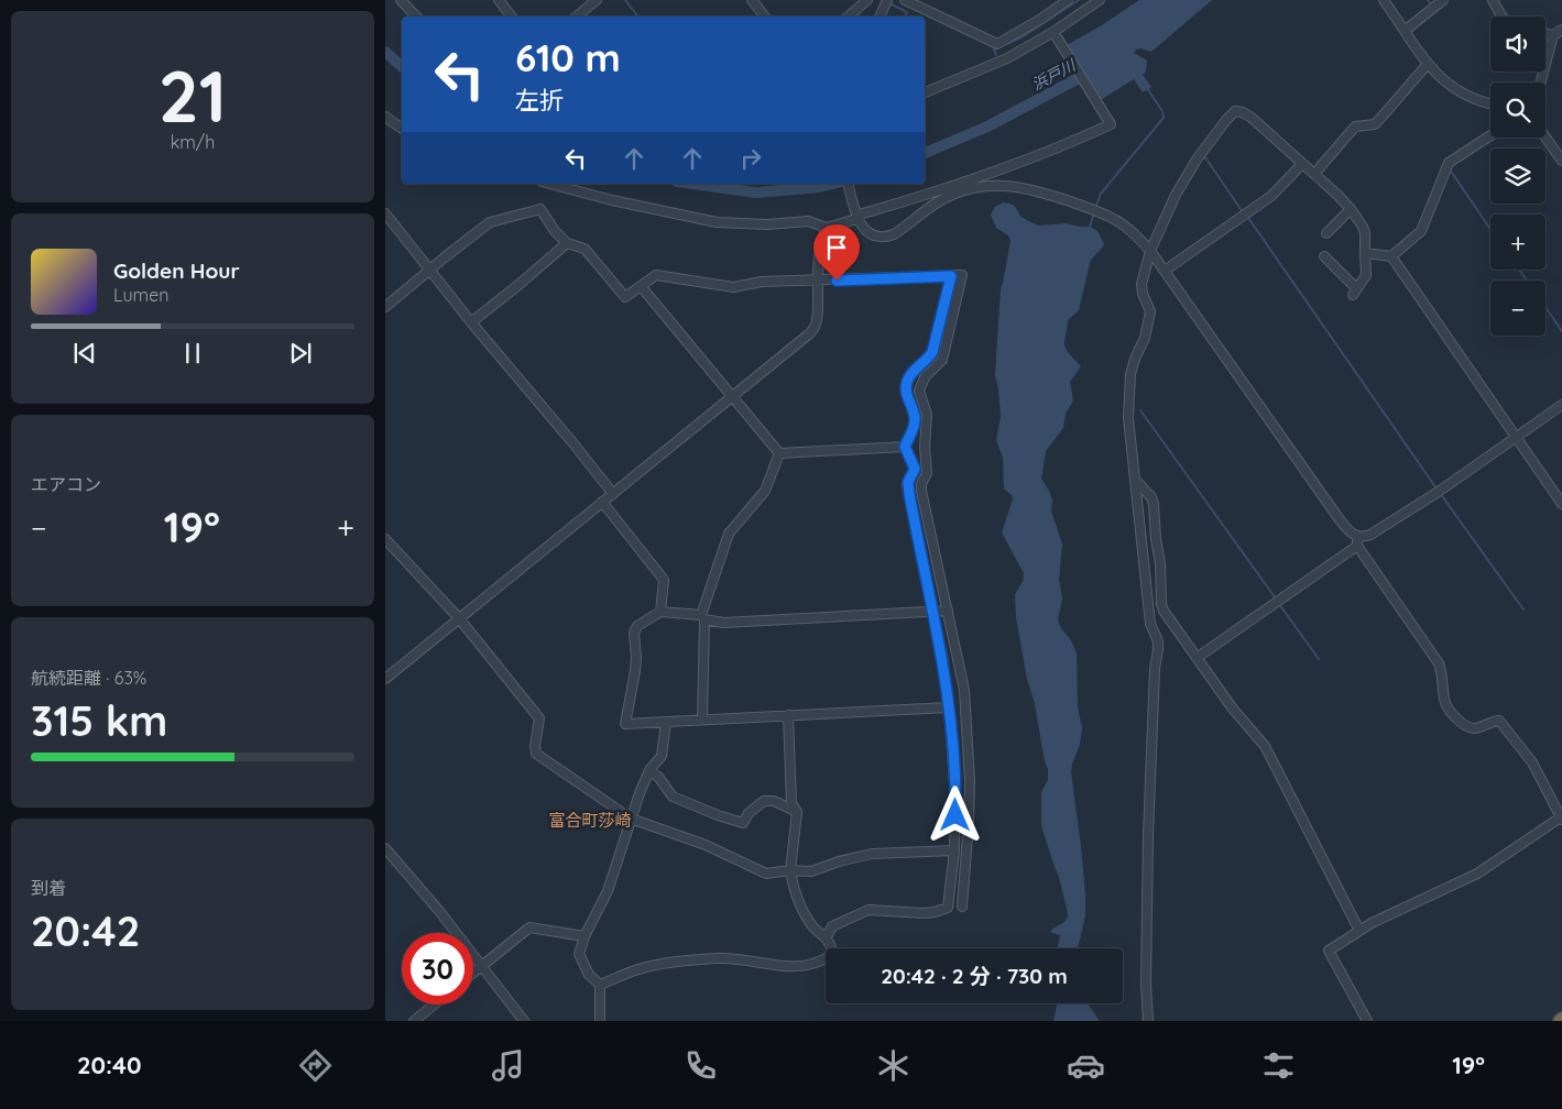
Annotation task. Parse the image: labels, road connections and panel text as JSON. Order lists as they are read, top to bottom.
{
  "districts": ["富合町莎崎"],
  "water": ["浜戸川"],
  "page": {
    "tile": [
      ["21", "km/h"],
      "エアコン",
      ["航続距離 · 63%", "315 km"],
      ["到着", "20:42"]
    ],
    "map_buttons": ["+", "−"],
    "turn": ["610 m", "左折"],
    "song": ["Golden Hour", "Lumen"],
    "heat": ["−", "19°", "+"],
    "limit": "30",
    "trip": "20:42 · 2 分 · 730 m",
    "tabs": ["20:40", "19°"]
  }
}
